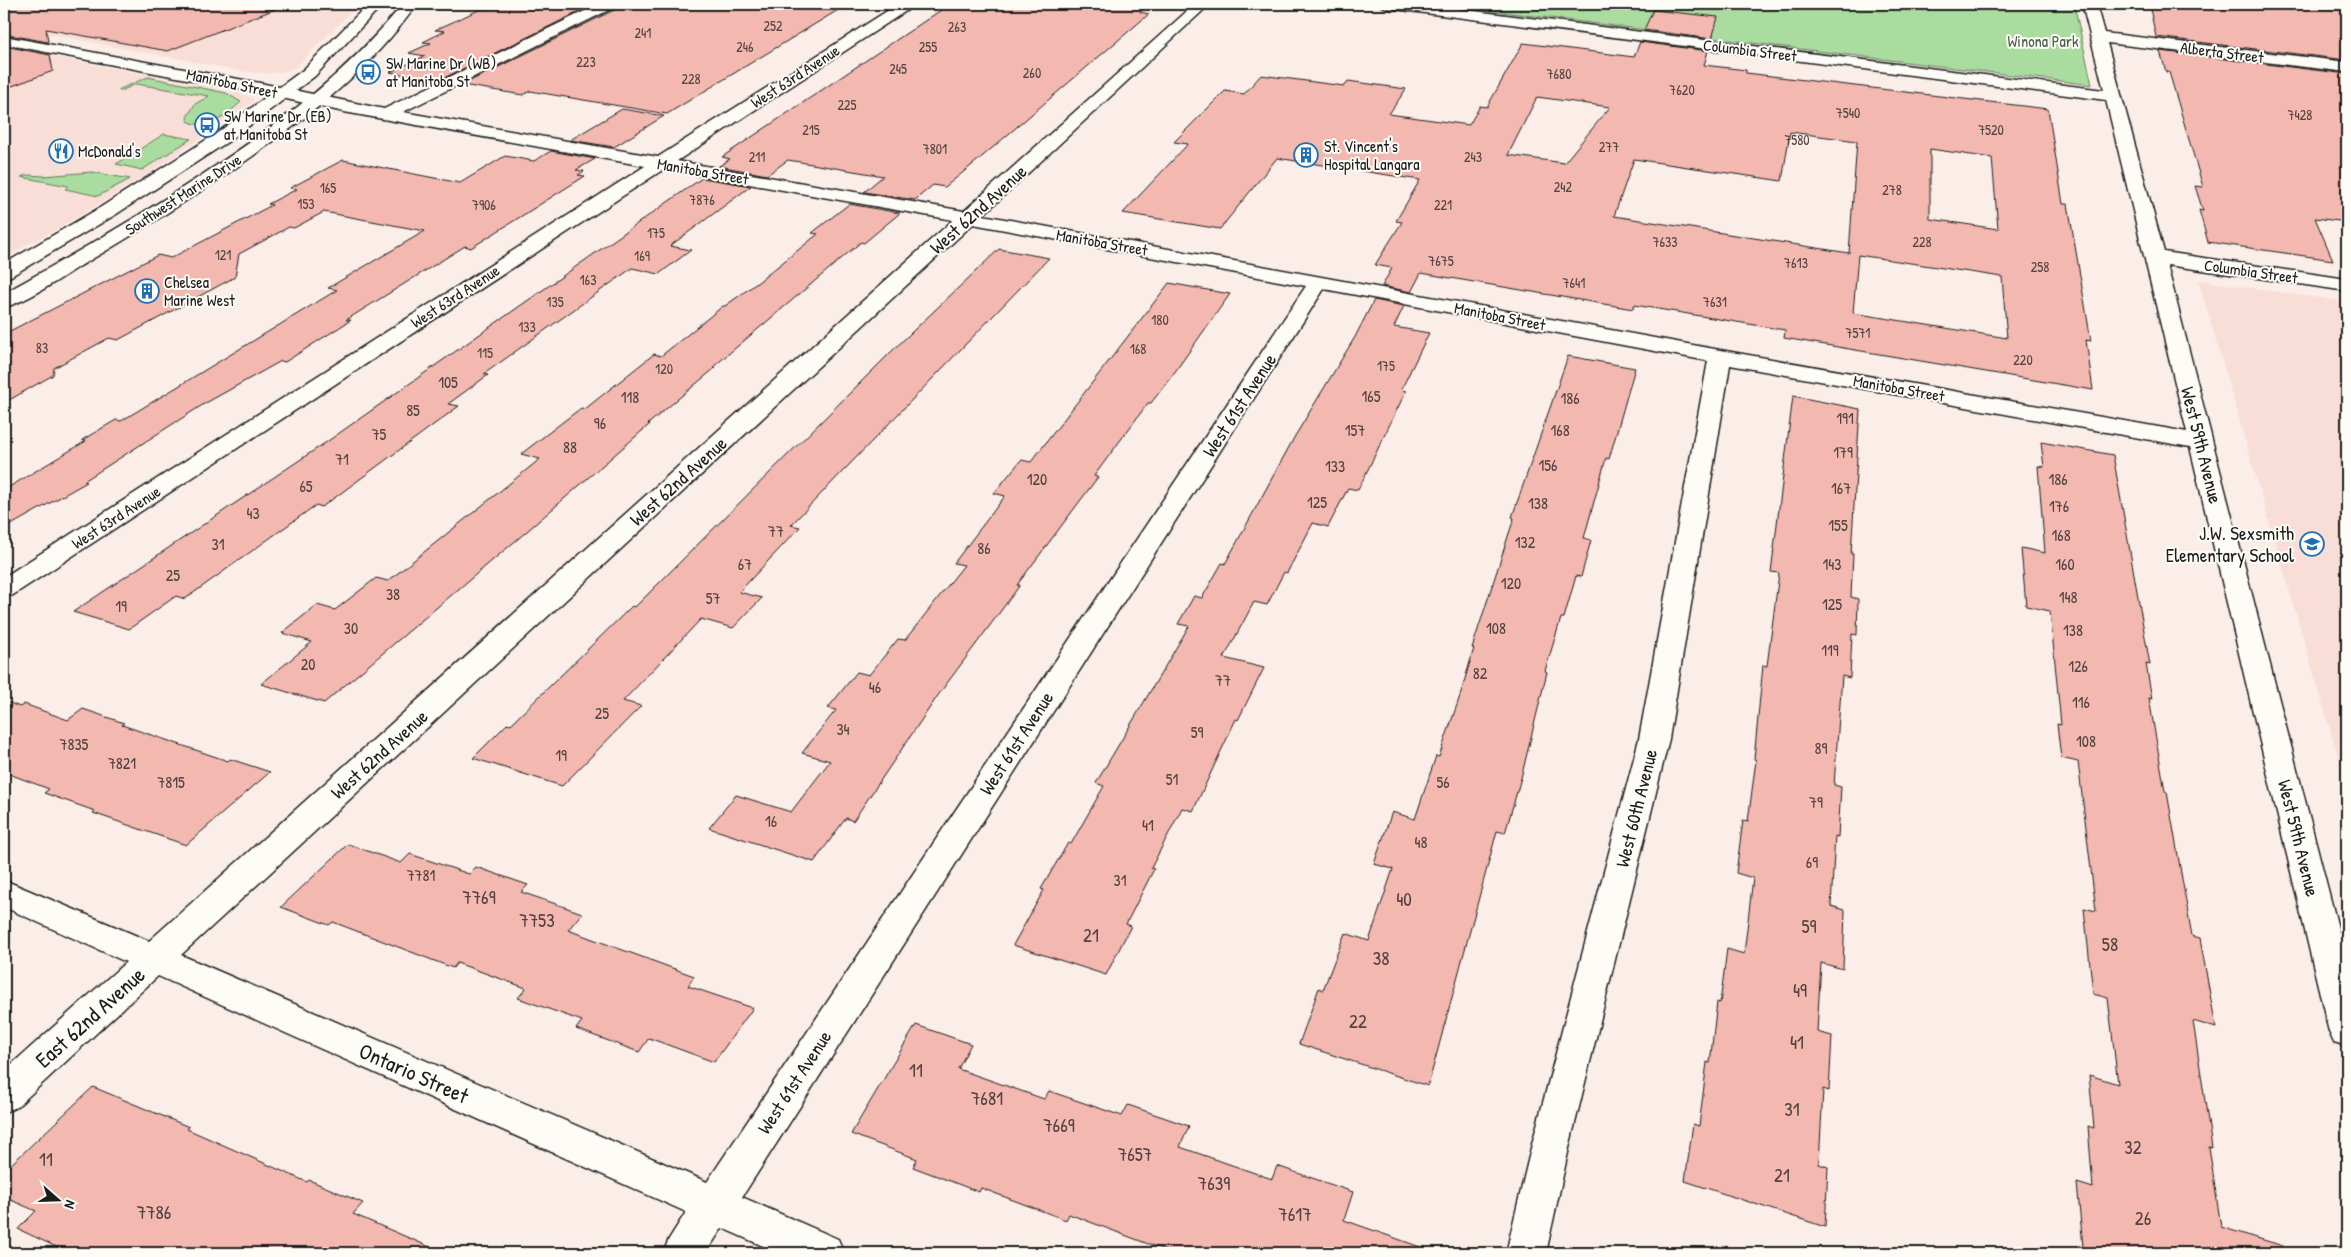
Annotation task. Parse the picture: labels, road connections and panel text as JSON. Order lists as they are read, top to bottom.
{
  "streets": {
    "street": [
      "Columbia Street",
      "Alberta Street",
      "West 63rd Avenue",
      "Manitoba Street",
      "Southwest Marine Drive",
      "West 62nd Avenue",
      "West 61st Avenue",
      "West 59th Avenue",
      "West 60th Avenue",
      "East 62nd Avenue",
      "Ontario Street"
    ]
  },
  "crossings": [
    ["Columbia Street", "West 59th Avenue"],
    ["Alberta Street", "West 59th Avenue"],
    ["West 63rd Avenue", "Manitoba Street"],
    ["Manitoba Street", "Southwest Marine Drive"],
    ["Manitoba Street", "West 62nd Avenue"],
    ["Manitoba Street", "West 61st Avenue"],
    ["Manitoba Street", "West 59th Avenue"],
    ["Manitoba Street", "West 60th Avenue"],
    ["West 62nd Avenue", "East 62nd Avenue"],
    ["West 62nd Avenue", "Ontario Street"],
    ["West 61st Avenue", "Ontario Street"],
    ["East 62nd Avenue", "Ontario Street"]
  ],
  "parks": ["Winona Park"],
  "places": {
    "bus stop": ["SW Marine Dr (WB) at Manitoba St", "SW Marine Dr (EB) at Manitoba St"],
    "restaurant": ["McDonald's"],
    "building": ["St. Vincent's Hospital Langara", "Chelsea Marine West"],
    "school or university": ["J.W. Sexsmith Elementary School"]
  },
  "house_numbers": [
    "252",
    "263",
    "241",
    "246",
    "255",
    "223",
    "245",
    "260",
    "7680",
    "228",
    "7620",
    "225",
    "7540",
    "7428",
    "215",
    "7520",
    "7580",
    "277",
    "7801",
    "211",
    "243",
    "242",
    "165",
    "278",
    "7876",
    "153",
    "7906",
    "221",
    "175",
    "7633",
    "228",
    "121",
    "169",
    "7675",
    "7613",
    "258",
    "163",
    "7641",
    "135",
    "7631",
    "180",
    "133",
    "7571",
    "83",
    "168",
    "115",
    "220",
    "175",
    "120",
    "105",
    "165",
    "118",
    "186",
    "85",
    "191",
    "96",
    "157",
    "168",
    "75",
    "88",
    "179",
    "71",
    "156",
    "133",
    "120",
    "186",
    "65",
    "167",
    "125",
    "138",
    "176",
    "43",
    "155",
    "77",
    "168",
    "132",
    "31",
    "86",
    "67",
    "143",
    "160",
    "25",
    "120",
    "38",
    "148",
    "57",
    "125",
    "19",
    "30",
    "108",
    "138",
    "119",
    "20",
    "126",
    "82",
    "77",
    "46",
    "116",
    "25",
    "34",
    "59",
    "108",
    "7835",
    "89",
    "19",
    "7821",
    "51",
    "7815",
    "56",
    "79",
    "16",
    "41",
    "48",
    "69",
    "7781",
    "31",
    "7769",
    "40",
    "7753",
    "59",
    "21",
    "58",
    "38",
    "49",
    "22",
    "41",
    "11",
    "7681",
    "31",
    "7669",
    "32",
    "7657",
    "11",
    "21",
    "7639",
    "7786",
    "7617",
    "26"
  ],
  "north": "right"
}
